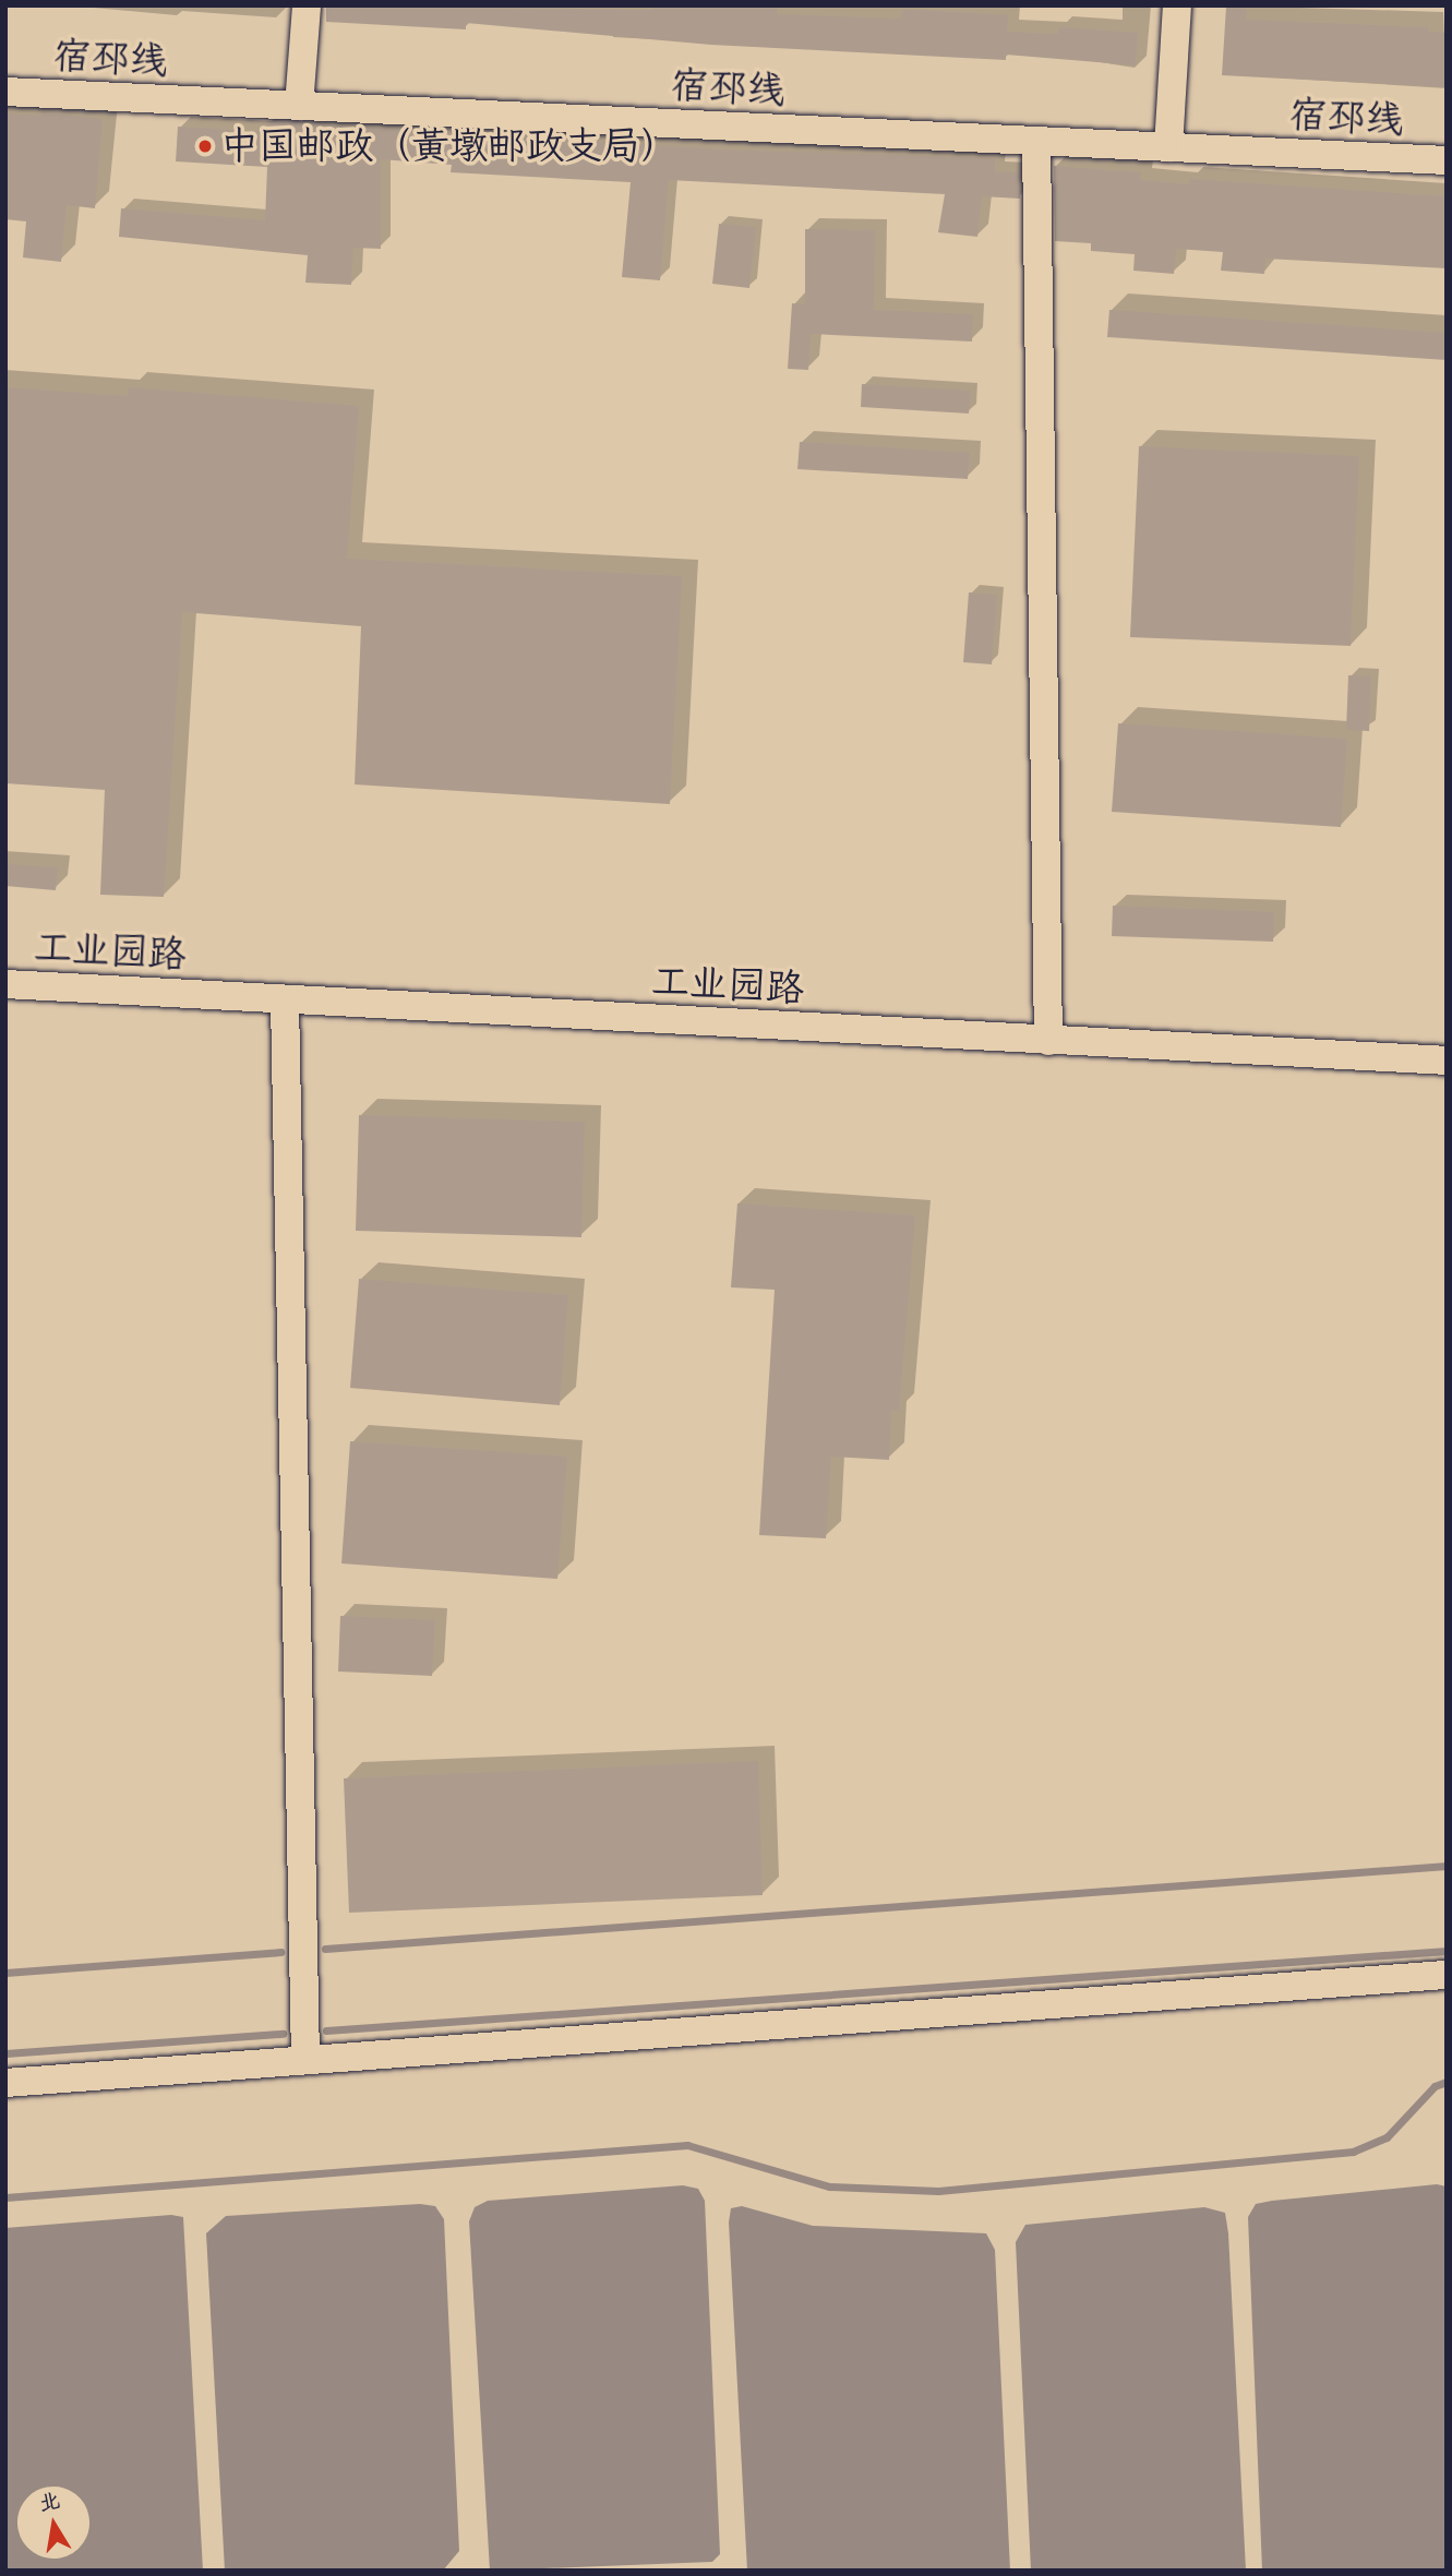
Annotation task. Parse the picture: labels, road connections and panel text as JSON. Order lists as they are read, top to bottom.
{
  "streets": {
    "street": ["宿邳线", "工业园路"]
  },
  "places": ["中国邮政（黄墩邮政支局）"],
  "north": "top"
}
